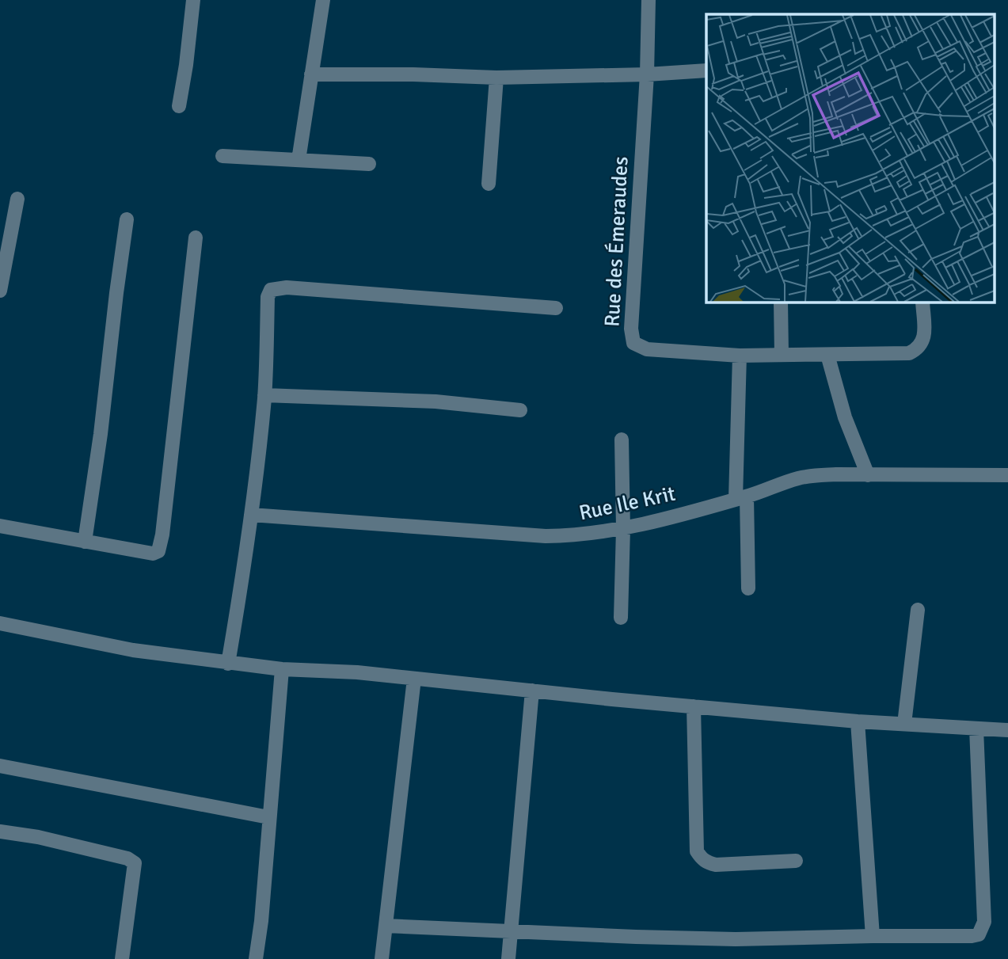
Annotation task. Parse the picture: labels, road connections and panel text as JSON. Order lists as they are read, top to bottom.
{
  "streets": {
    "street": ["Rue des Émeraudes", "Rue Ile Krit"]
  }
}
